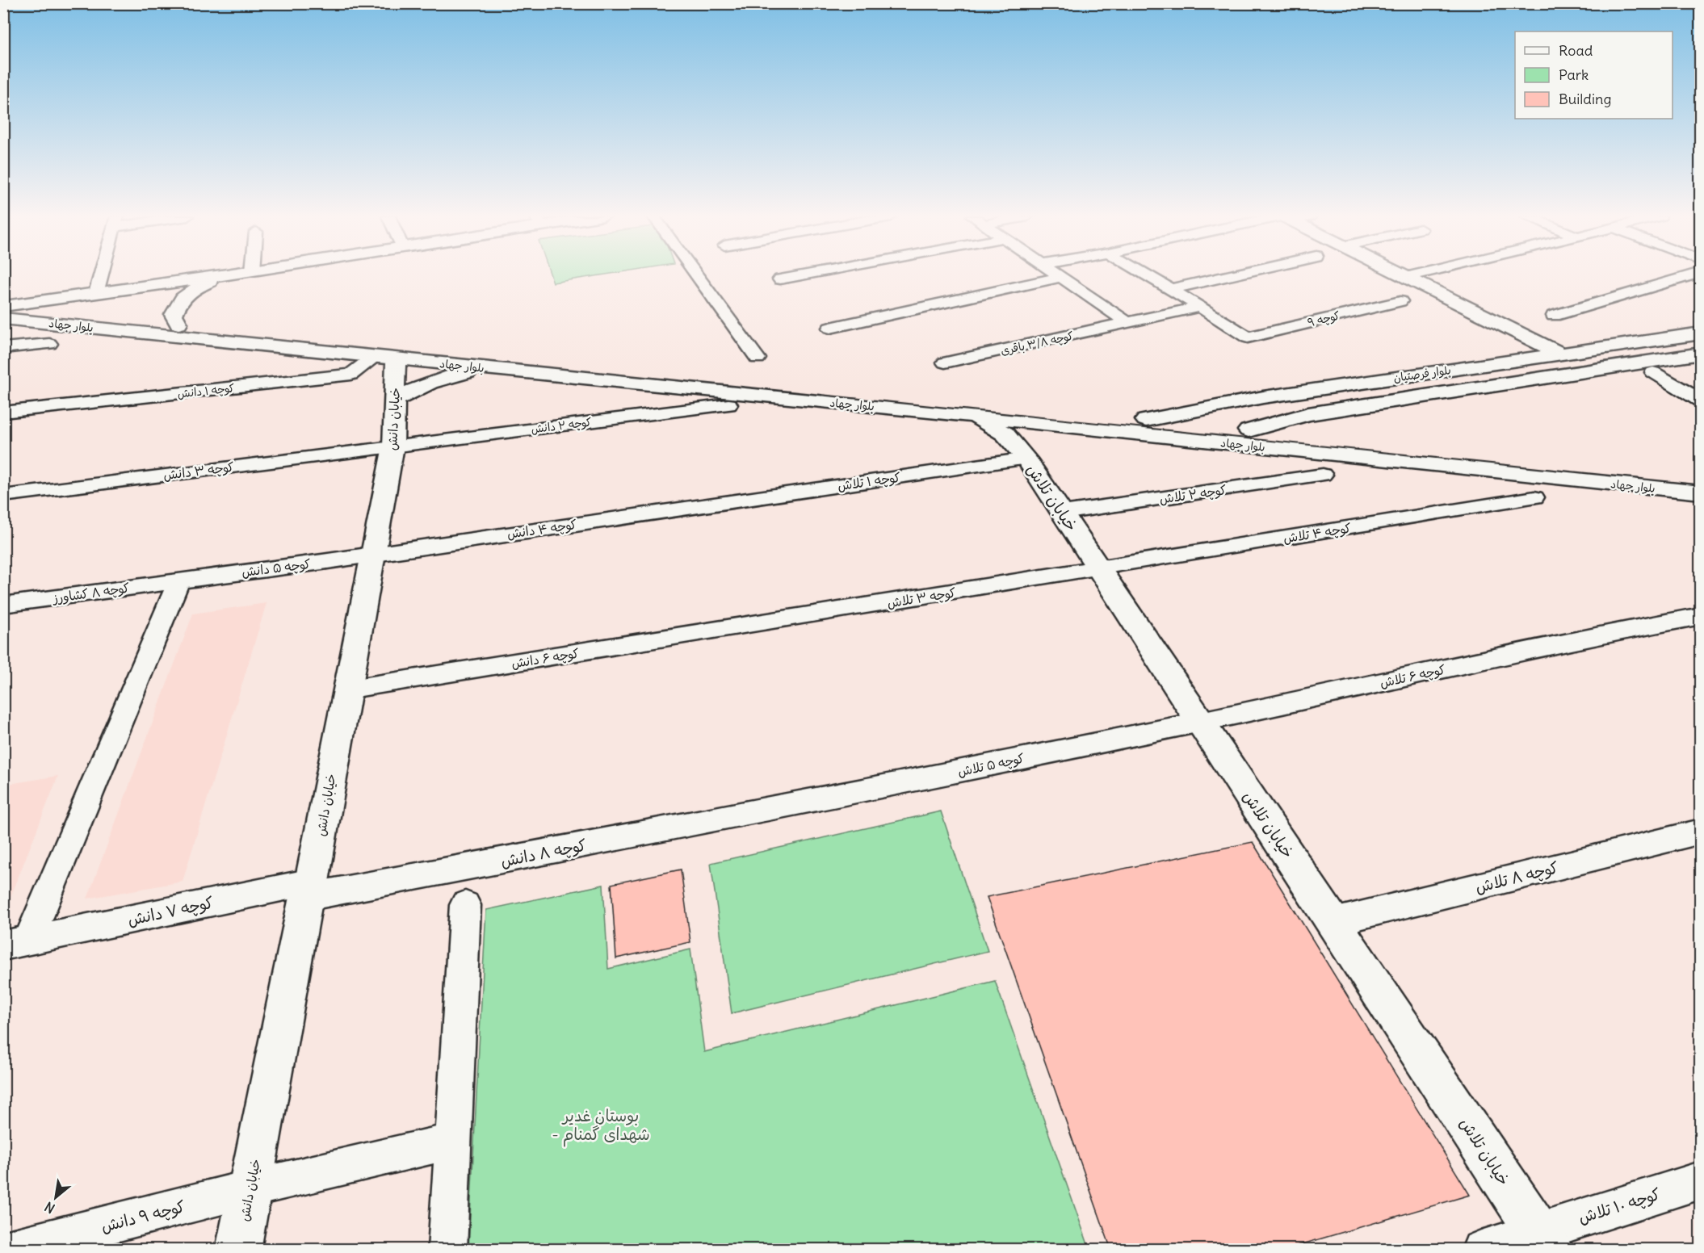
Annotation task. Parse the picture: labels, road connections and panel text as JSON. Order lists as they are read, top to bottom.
{
  "streets": {
    "street": [
      "کوچه ۹",
      "بلوار جهاد",
      "کوچه ۳/۸ باقری",
      "بلوار فرصتیان",
      "کوچه ۱ دانش",
      "خیابان دانش",
      "کوچه ۲ دانش",
      "کوچه ۳ دانش",
      "کوچه ۱ تلاش",
      "کوچه ۲ تلاش",
      "خیابان تلاش",
      "کوچه ۴ دانش",
      "کوچه ۴ تلاش",
      "کوچه ۵ دانش",
      "کوچه ۸ کشاورز",
      "کوچه ۳ تلاش",
      "کوچه ۶ دانش",
      "کوچه ۶ تلاش",
      "کوچه ۵ تلاش",
      "کوچه ۸ دانش",
      "کوچه ۸ تلاش",
      "کوچه ۷ دانش",
      "کوچه ۱۰ تلاش",
      "کوچه ۹ دانش"
    ]
  },
  "crossings": [
    ["کوچه ۹", "کوچه ۳/۸ باقری"],
    ["بلوار جهاد", "بلوار فرصتیان"],
    ["بلوار جهاد", "کوچه ۱ دانش"],
    ["بلوار جهاد", "خیابان دانش"],
    ["بلوار جهاد", "خیابان تلاش"],
    ["خیابان دانش", "کوچه ۲ دانش"],
    ["خیابان دانش", "کوچه ۳ دانش"],
    ["خیابان دانش", "کوچه ۴ دانش"],
    ["خیابان دانش", "کوچه ۵ دانش"],
    ["خیابان دانش", "کوچه ۶ دانش"],
    ["خیابان دانش", "کوچه ۸ دانش"],
    ["خیابان دانش", "کوچه ۷ دانش"],
    ["خیابان دانش", "کوچه ۹ دانش"],
    ["کوچه ۲ دانش", "کوچه ۳ دانش"],
    ["کوچه ۱ تلاش", "خیابان تلاش"],
    ["کوچه ۱ تلاش", "کوچه ۴ دانش"],
    ["کوچه ۲ تلاش", "خیابان تلاش"],
    ["خیابان تلاش", "کوچه ۴ تلاش"],
    ["خیابان تلاش", "کوچه ۳ تلاش"],
    ["خیابان تلاش", "کوچه ۶ تلاش"],
    ["خیابان تلاش", "کوچه ۵ تلاش"],
    ["خیابان تلاش", "کوچه ۸ تلاش"],
    ["خیابان تلاش", "کوچه ۱۰ تلاش"],
    ["کوچه ۴ دانش", "کوچه ۵ دانش"],
    ["کوچه ۴ تلاش", "کوچه ۳ تلاش"],
    ["کوچه ۵ دانش", "کوچه ۸ کشاورز"],
    ["کوچه ۳ تلاش", "کوچه ۶ دانش"],
    ["کوچه ۶ تلاش", "کوچه ۵ تلاش"],
    ["کوچه ۵ تلاش", "کوچه ۸ دانش"],
    ["کوچه ۸ دانش", "کوچه ۷ دانش"]
  ],
  "parks": ["بوستان غدیر - شهدای گمنام"],
  "legend": ["Road", "Park", "Building"],
  "north": "bottom left"
}
